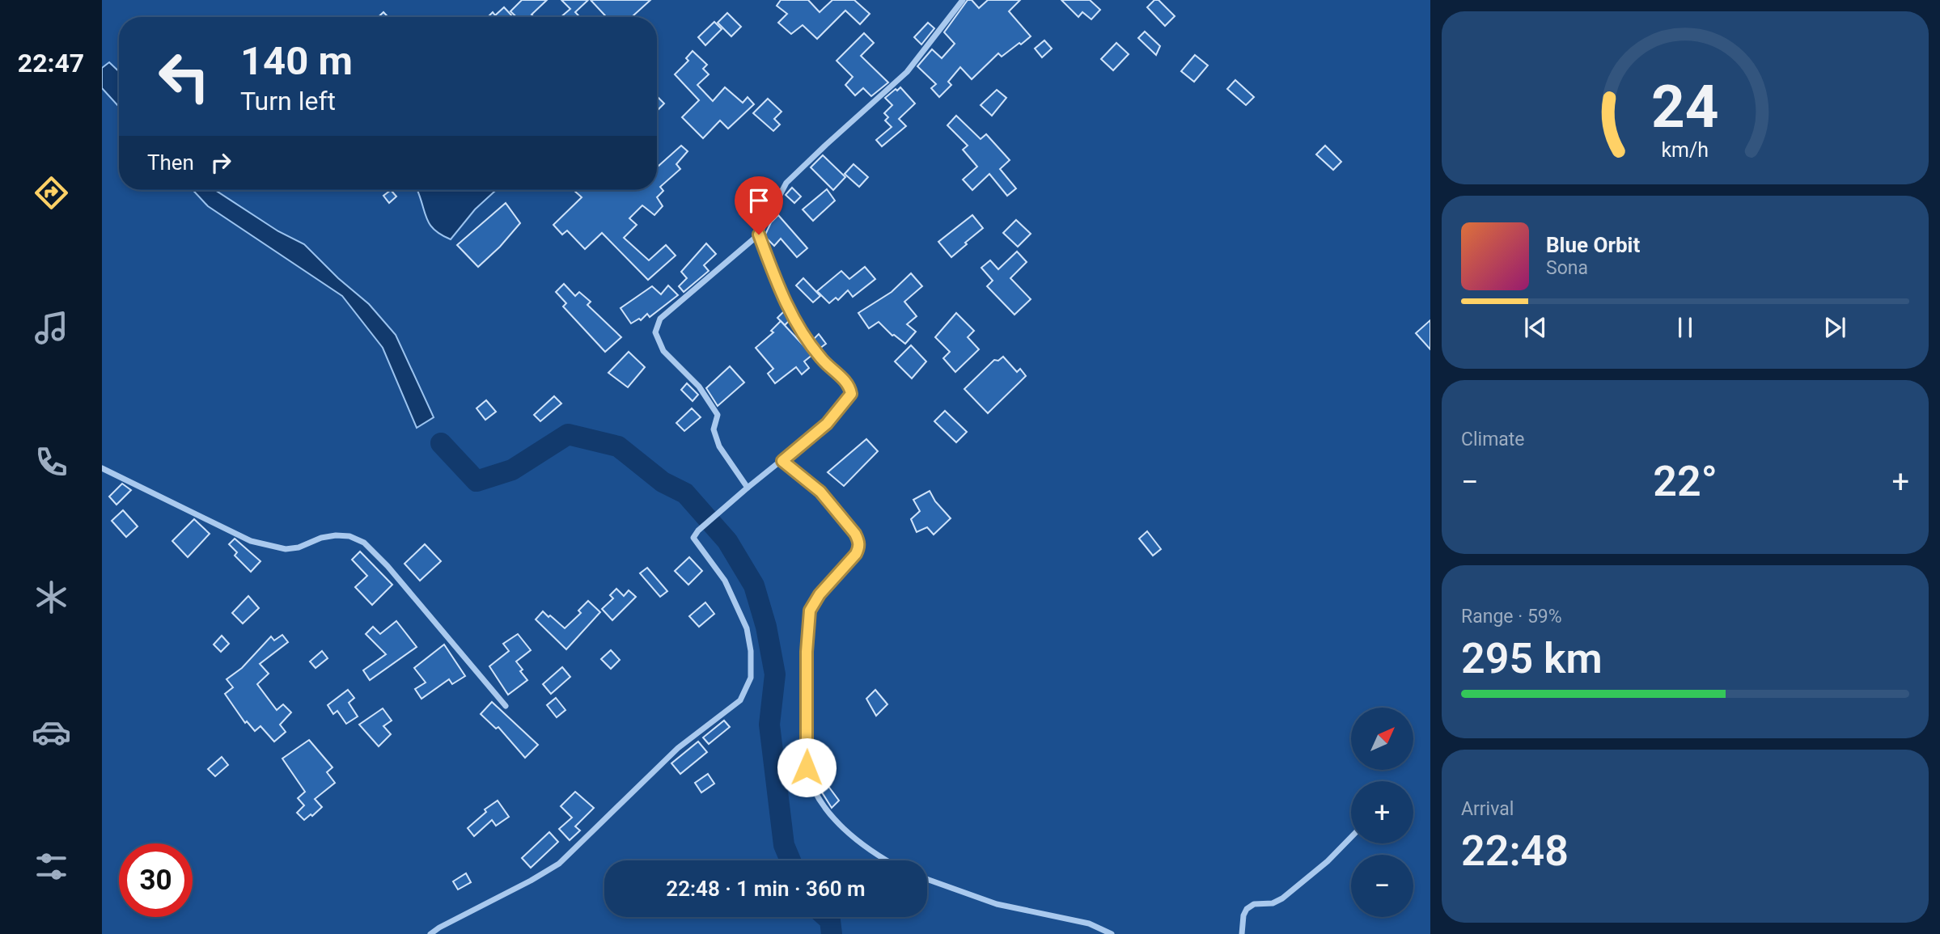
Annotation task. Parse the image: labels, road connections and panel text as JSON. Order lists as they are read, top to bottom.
{
  "north": "top right",
  "page": {
    "tabs": "22:47",
    "turn": ["140 m", "Turn left"],
    "then": "Then",
    "song": ["Blue Orbit", "Sona"],
    "tile": [
      "Climate",
      ["Range · 59%", "295 km"],
      ["Arrival", "22:48"]
    ],
    "heat": ["−", "22°", "+"],
    "map_buttons": ["+", "−"],
    "limit": "30",
    "trip": "22:48 · 1 min · 360 m",
    "gauge": ["24", "km/h"]
  }
}
